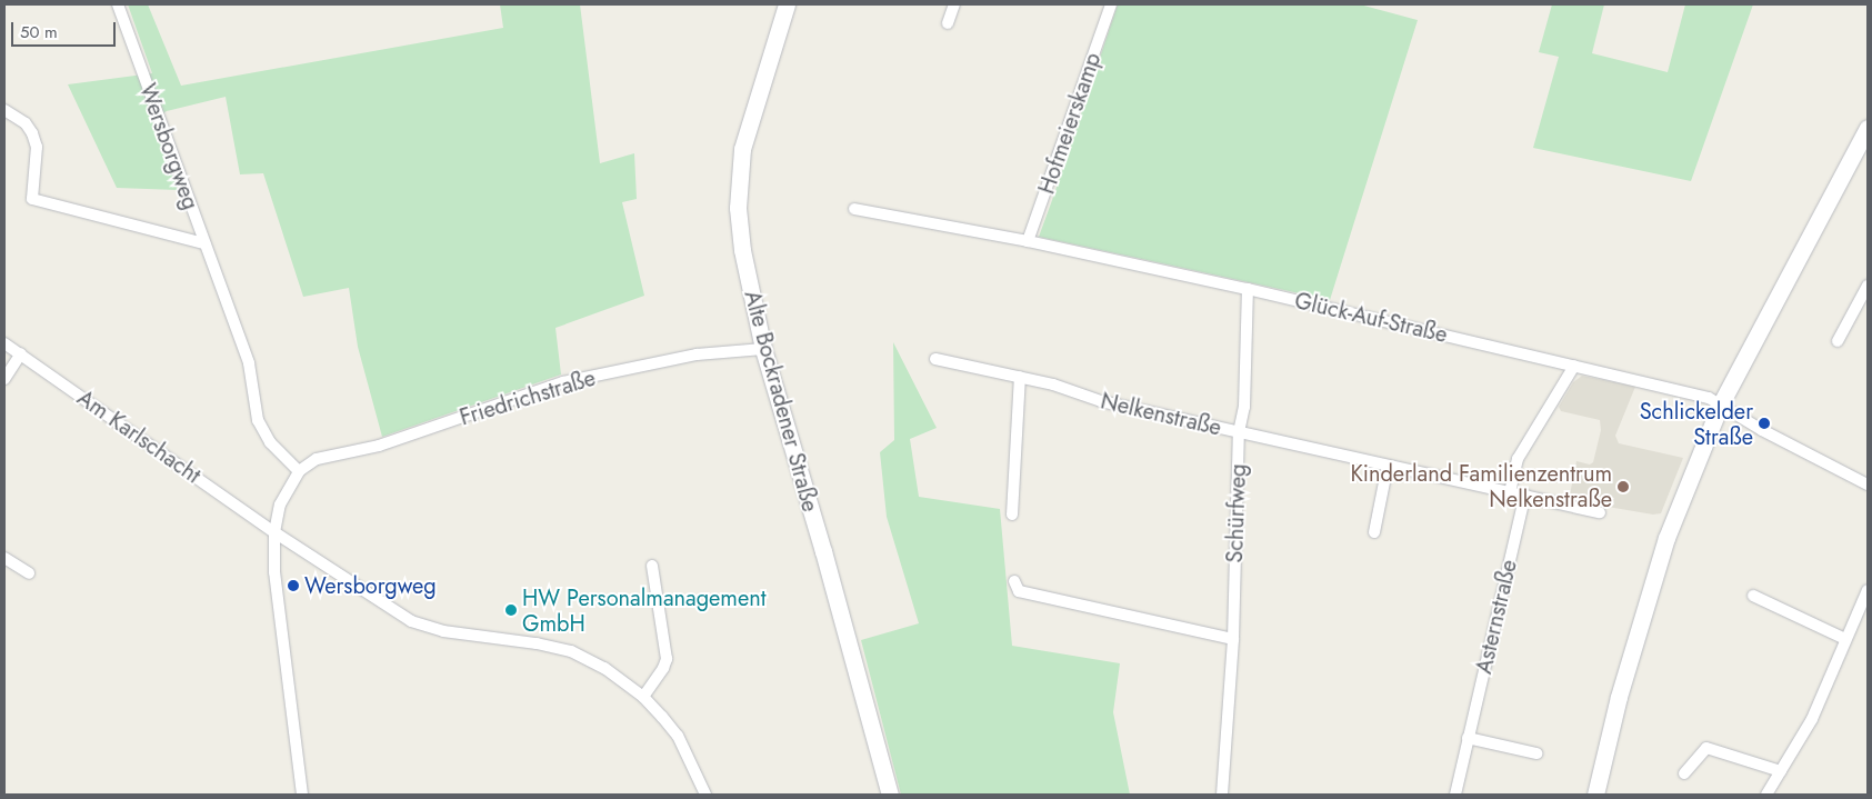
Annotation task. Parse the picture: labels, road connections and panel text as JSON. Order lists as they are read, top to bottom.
{
  "streets": {
    "street": [
      "Hofmeierskamp",
      "Wersborgweg",
      "Glück-Auf-Straße",
      "Friedrichstraße",
      "Alte Bockradener Straße",
      "Nelkenstraße",
      "Am Karlschacht",
      "Schürfweg",
      "Asternstraße"
    ]
  },
  "crossings": [
    ["Hofmeierskamp", "Glück-Auf-Straße"],
    ["Wersborgweg", "Friedrichstraße"],
    ["Glück-Auf-Straße", "Schürfweg"],
    ["Friedrichstraße", "Alte Bockradener Straße"],
    ["Nelkenstraße", "Schürfweg"],
    ["Nelkenstraße", "Asternstraße"]
  ],
  "places": [
    "Schlickelder Straße",
    "Kinderland Familienzentrum Nelkenstraße",
    "Wersborgweg",
    "HW Personalmanagement GmbH"
  ],
  "scale_bar": "50 m"
}
